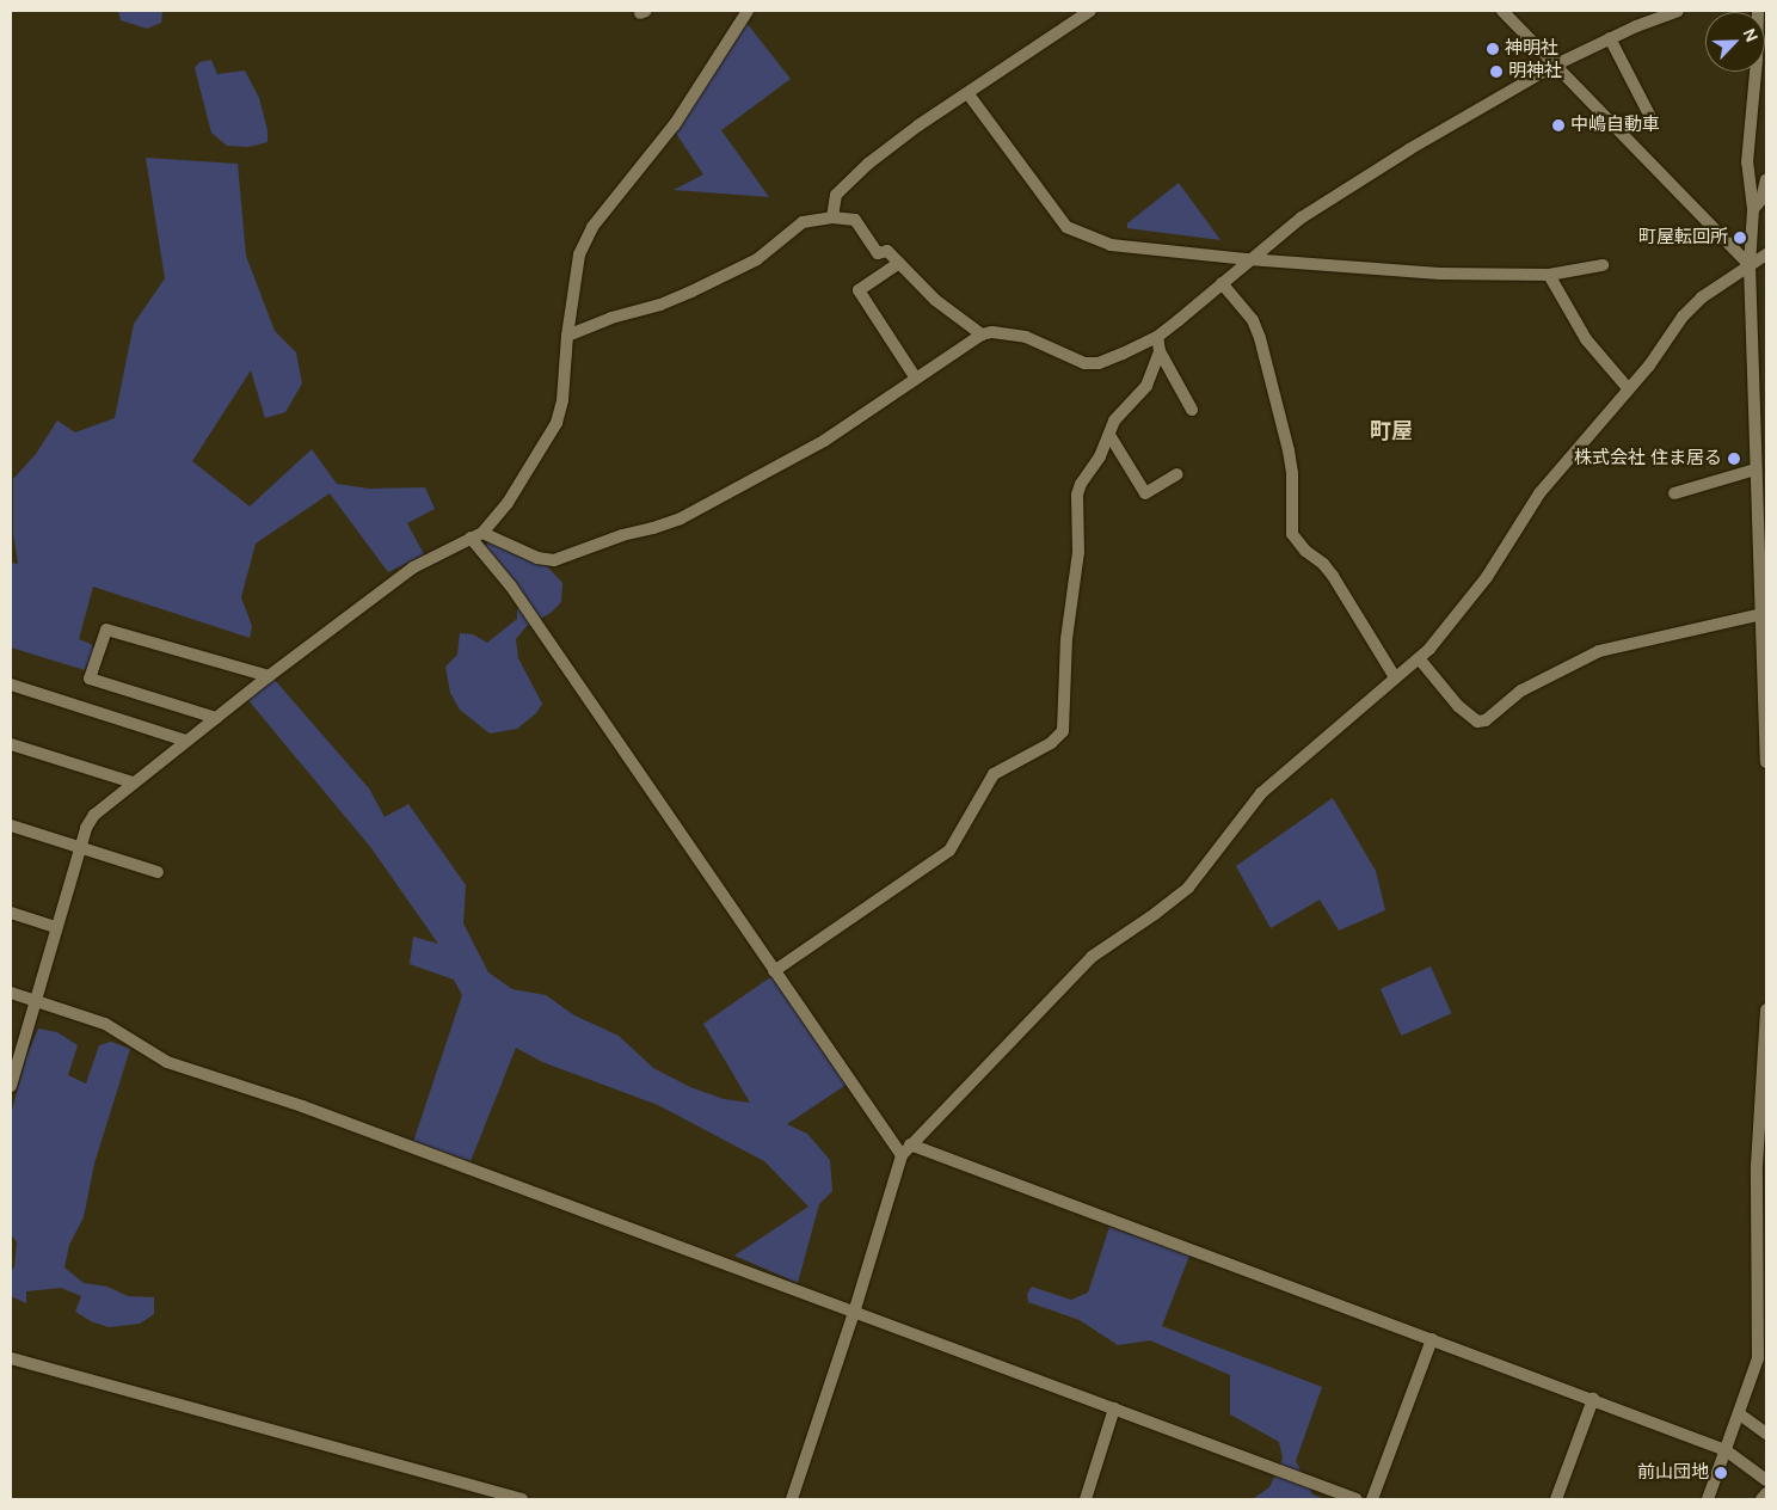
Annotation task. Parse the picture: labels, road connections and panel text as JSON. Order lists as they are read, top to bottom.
{
  "districts": ["町屋"],
  "places": [
    "神明社",
    "明神社",
    "中嶋自動車",
    "町屋転回所",
    "株式会社 住ま居る",
    "前山団地"
  ],
  "north": "top right"
}
